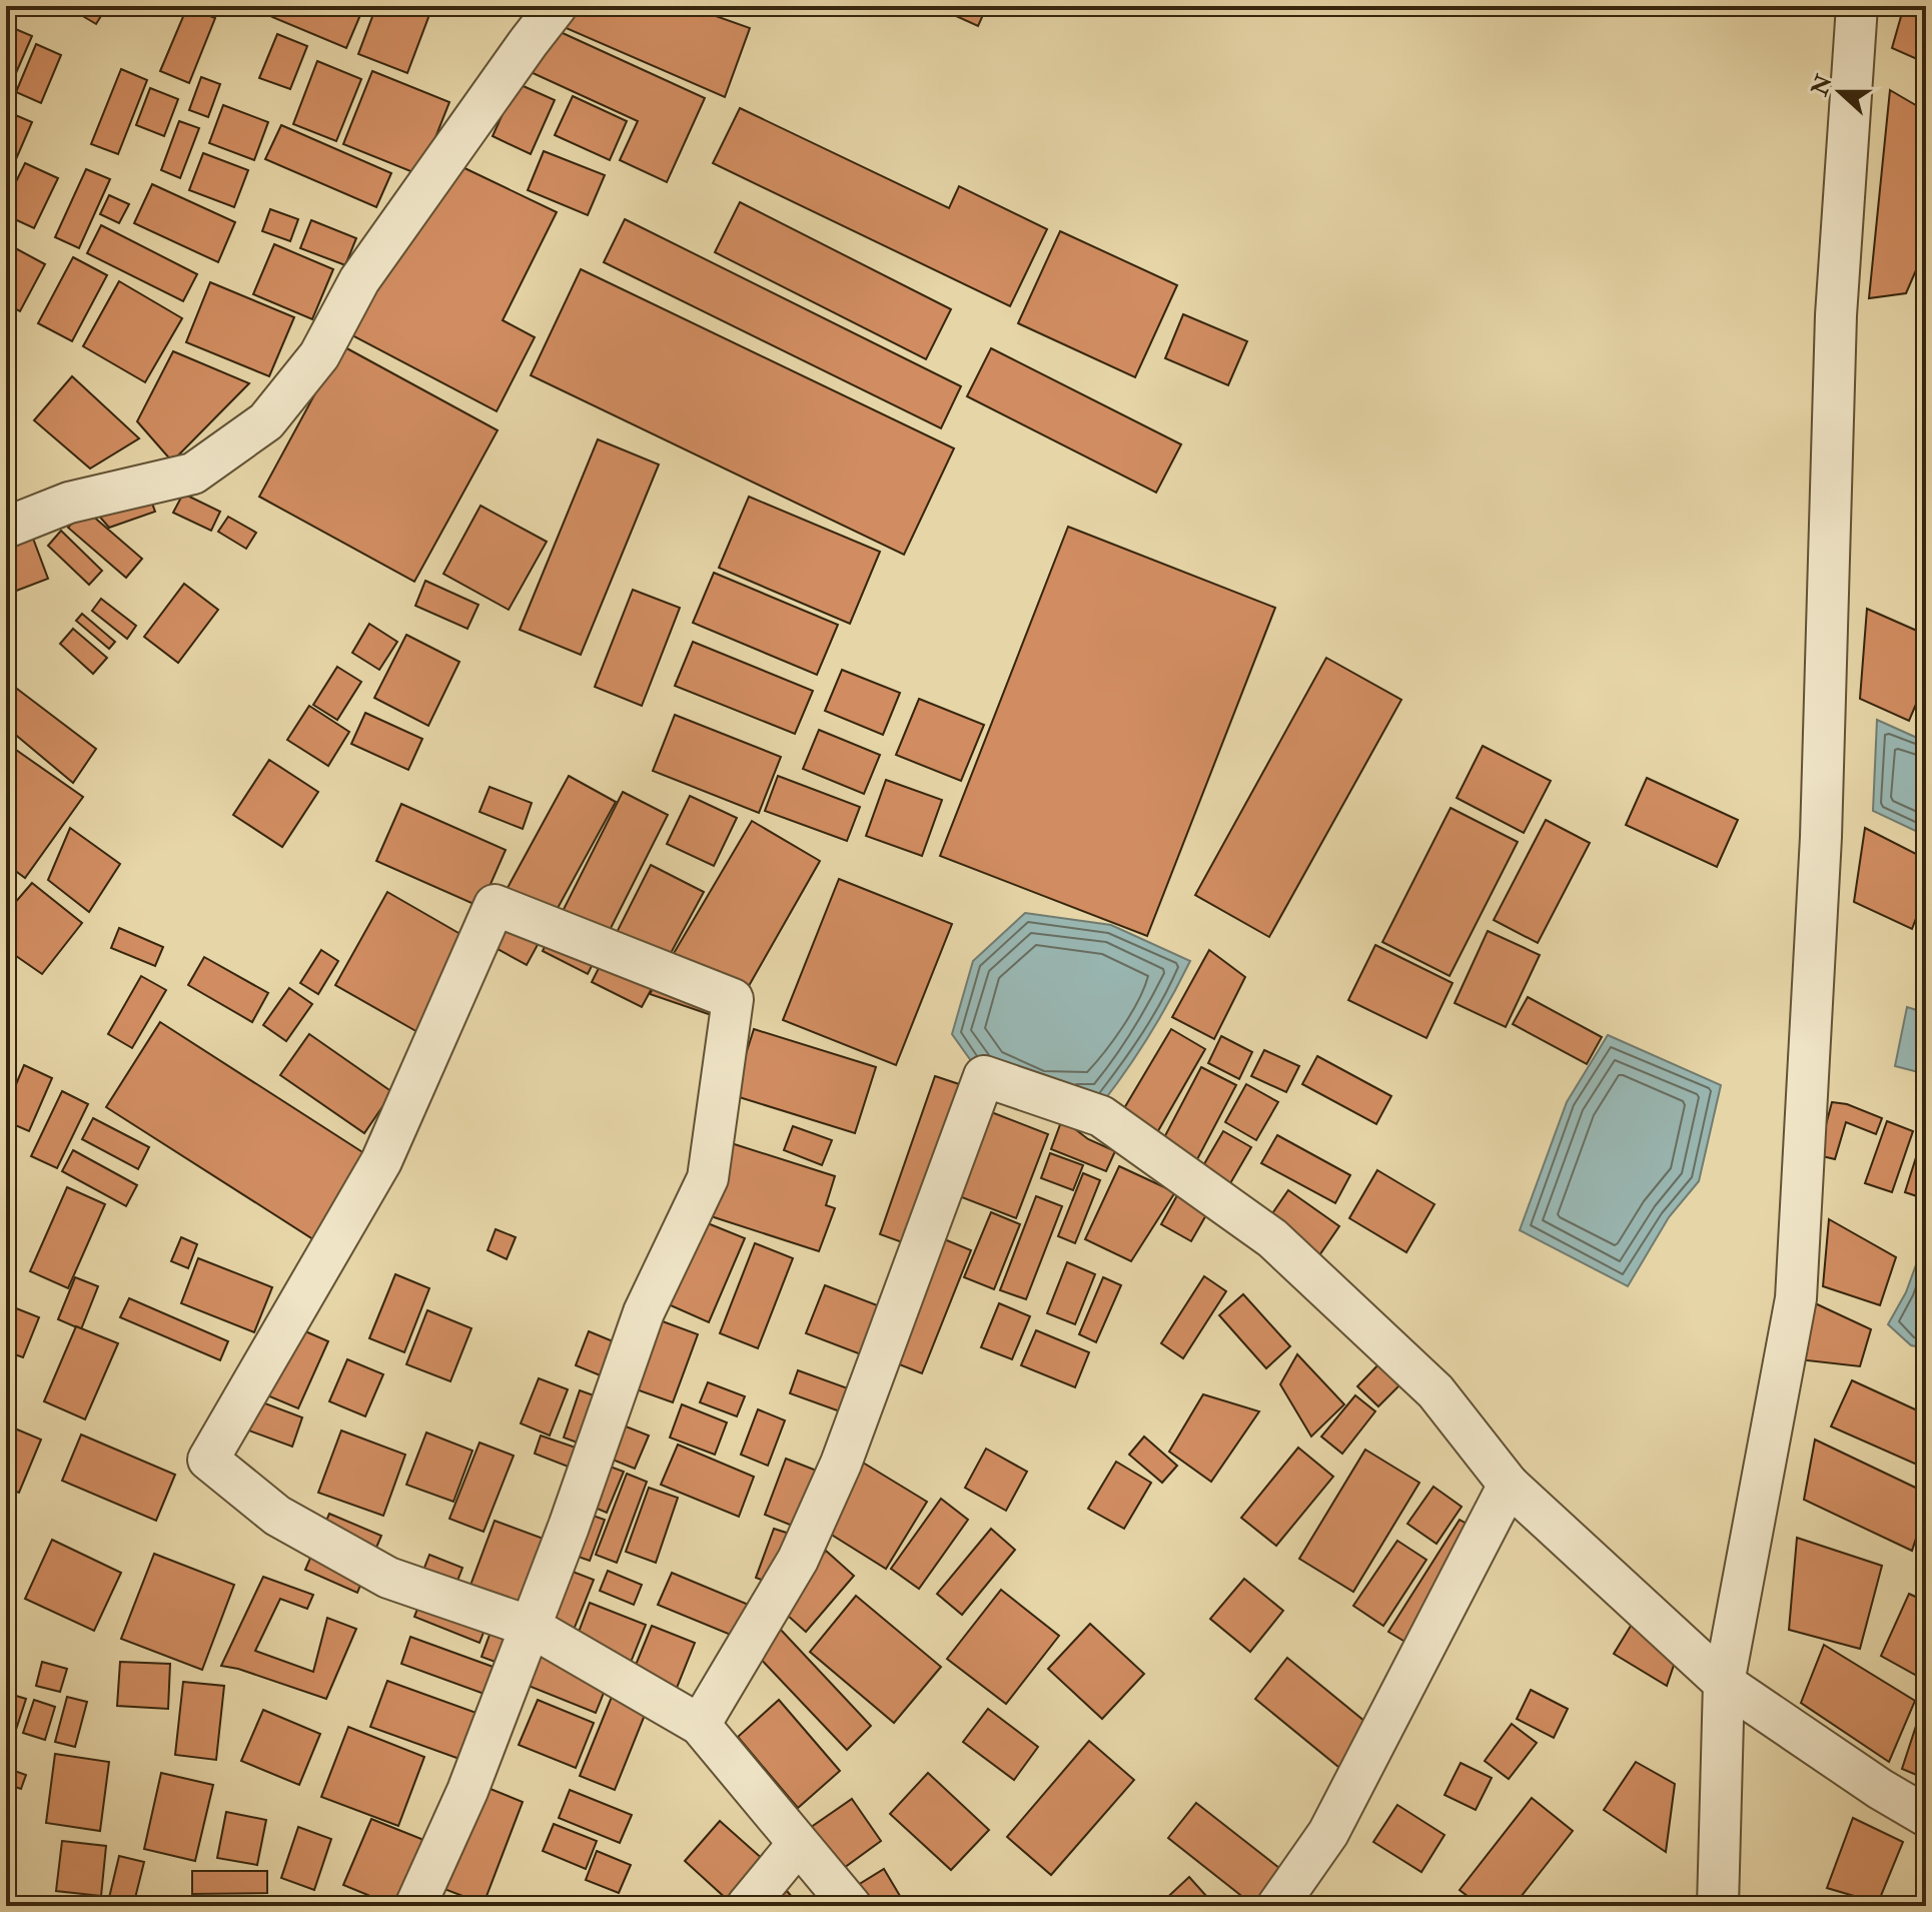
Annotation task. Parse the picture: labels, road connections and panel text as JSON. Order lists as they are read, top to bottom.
{
  "north": "left"
}
